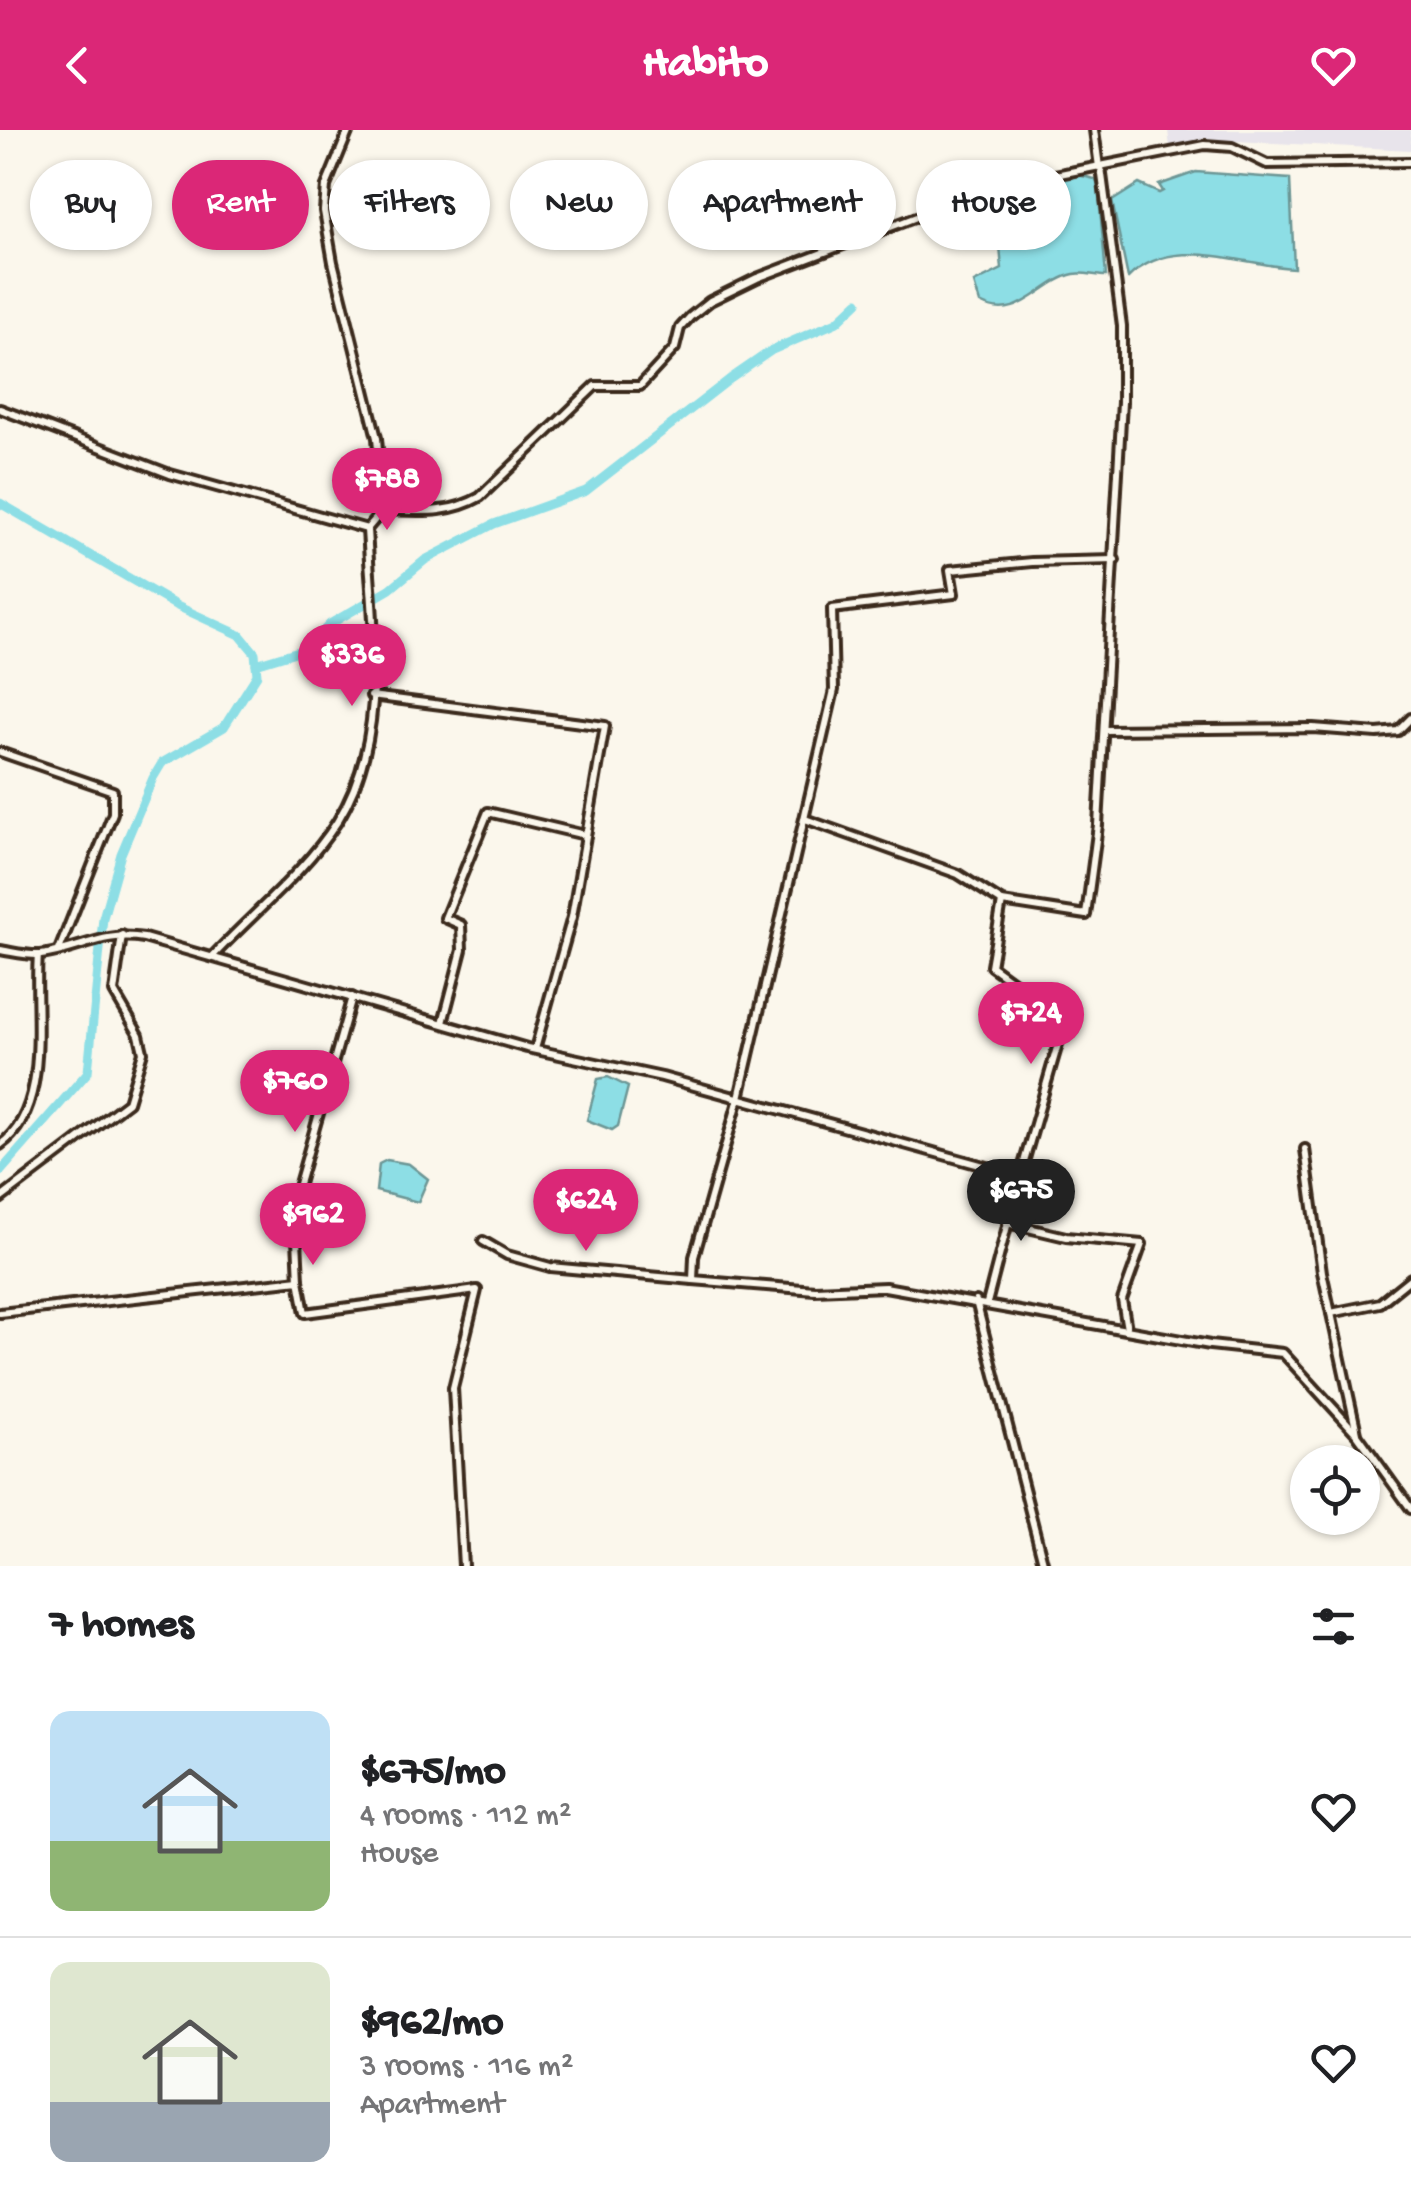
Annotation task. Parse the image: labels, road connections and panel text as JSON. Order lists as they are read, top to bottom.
{
  "page": {
    "header": "Habito",
    "chip": [
      "Buy",
      "Rent",
      "Filters",
      "New",
      "Apartment",
      "House"
    ],
    "price": [
      "$788",
      "$336",
      "$724",
      "$760",
      "$675",
      "$624",
      "$962"
    ],
    "heading": "7 homes",
    "list": [
      {
        "name": "$675/mo",
        "note": "4 rooms · 112 m² · House"
      },
      {
        "name": "$962/mo",
        "note": "3 rooms · 116 m² · Apartment"
      }
    ]
  }
}
